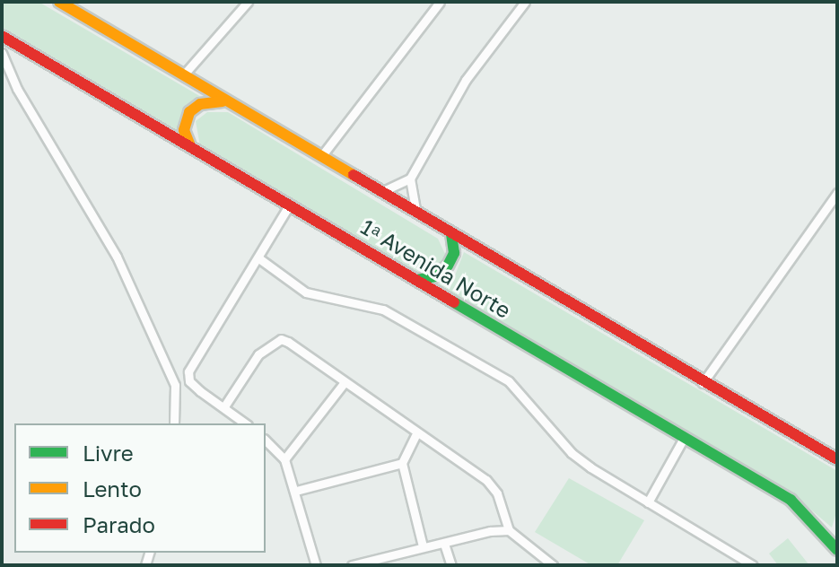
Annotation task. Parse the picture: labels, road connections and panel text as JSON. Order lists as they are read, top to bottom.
{
  "streets": {
    "main road": ["1ᵃ Avenida Norte"]
  },
  "legend": ["Livre", "Lento", "Parado"]
}
